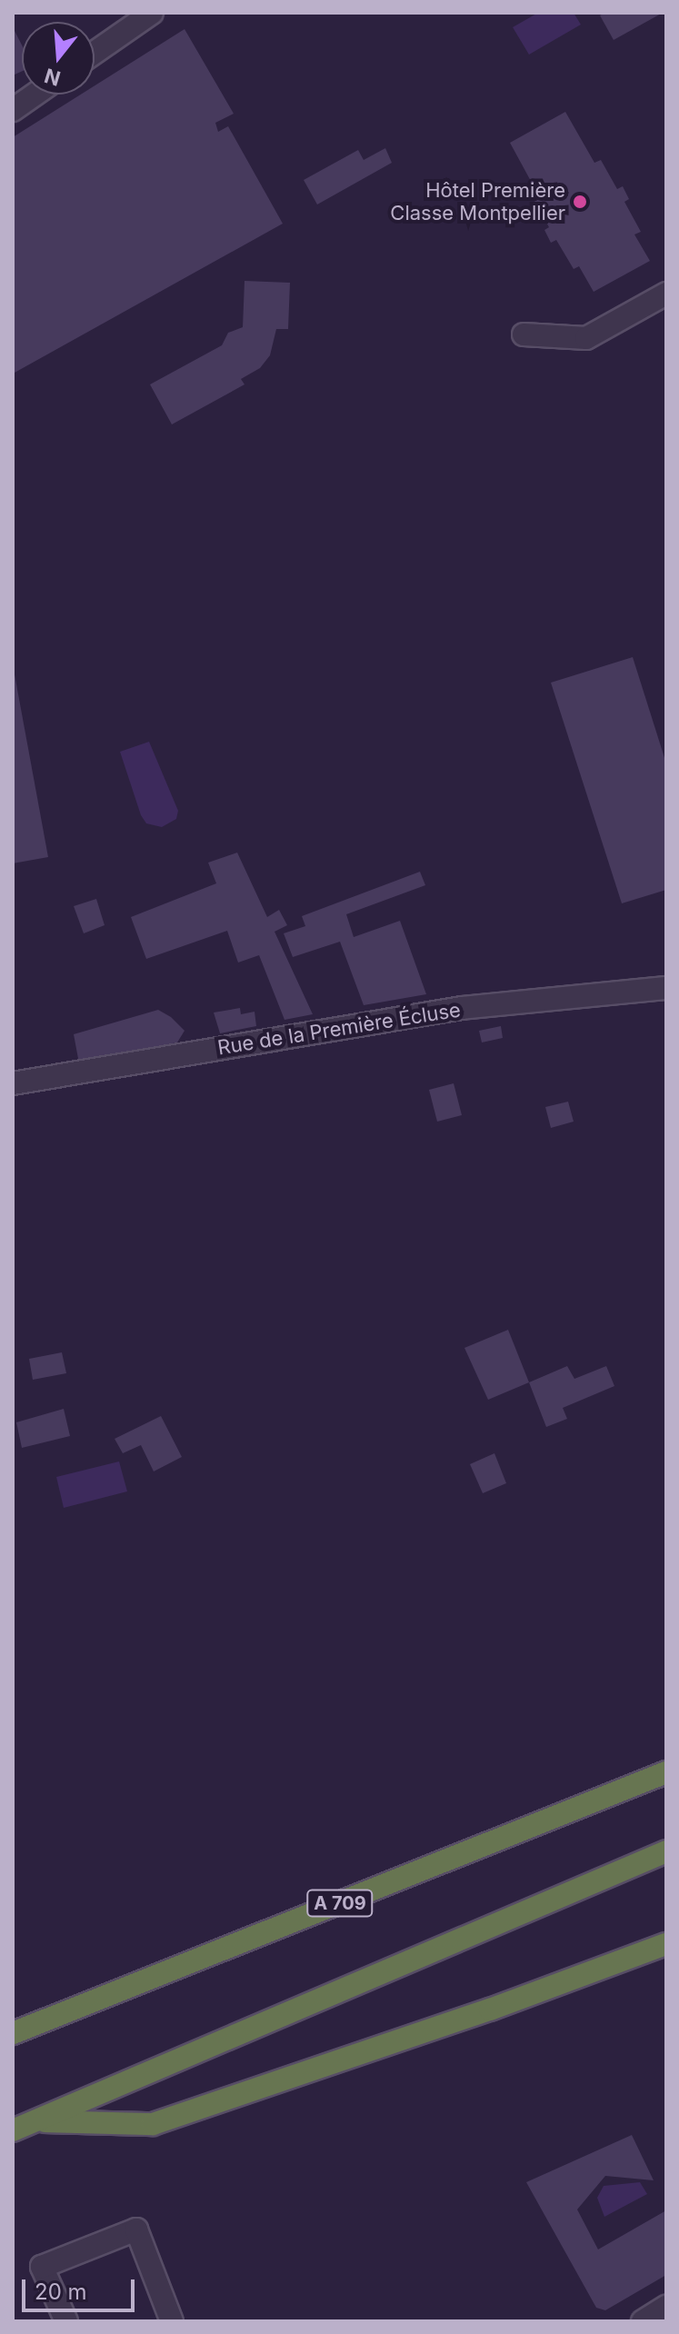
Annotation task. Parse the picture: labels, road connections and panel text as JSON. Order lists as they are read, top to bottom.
{
  "streets": {
    "highway": ["A 709"],
    "street": ["Rue de la Première Écluse"]
  },
  "places": ["Hôtel Première Classe Montpellier"],
  "scale_bar": "20 m",
  "north": "bottom"
}
